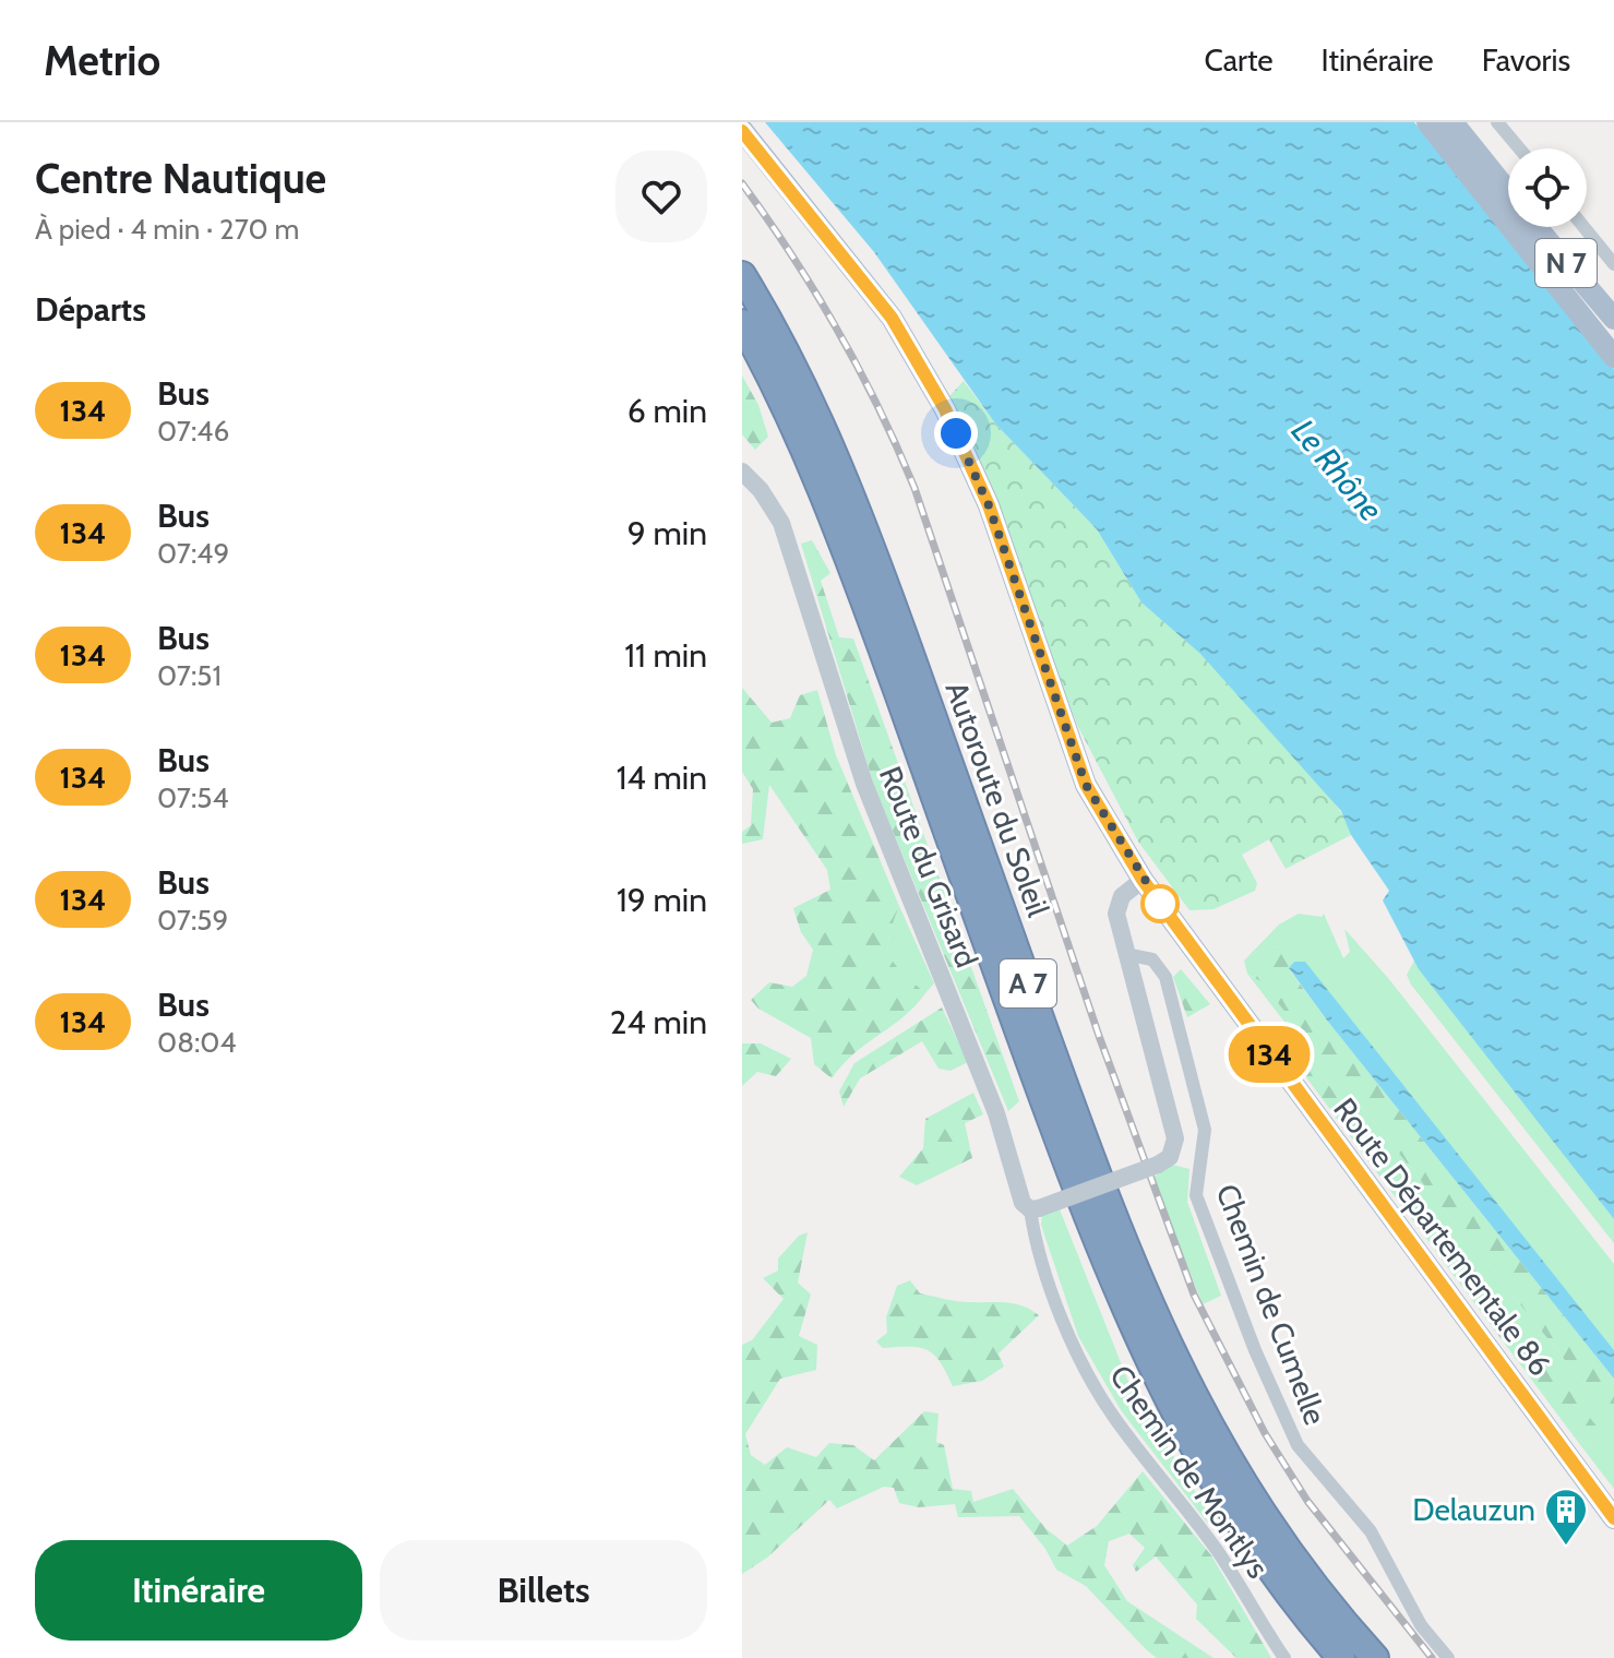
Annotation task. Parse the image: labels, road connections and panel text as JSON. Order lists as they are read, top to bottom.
{
  "streets": {
    "highway": ["Autoroute du Soleil", "A 7"],
    "main road": ["N 7", "Route Départementale 86"],
    "street": ["Route du Grisard", "Chemin de Cumelle", "Chemin de Montlys"]
  },
  "crossings": [
    ["Route du Grisard", "Chemin de Montlys"]
  ],
  "water": ["Le Rhône"],
  "places": {
    "building": ["Delauzun"]
  },
  "lines": ["bus line 134"],
  "page": {
    "header": "Metrio",
    "nav": ["Carte", "Itinéraire", "Favoris"],
    "heading": [
      ["Centre Nautique", "À pied · 4 min · 270 m"],
      "Départs"
    ],
    "on_map": "134",
    "list": [
      {
        "mark": "134",
        "name": "Bus",
        "note": "07:46",
        "value": "6 min"
      },
      {
        "mark": "134",
        "name": "Bus",
        "note": "07:49",
        "value": "9 min"
      },
      {
        "mark": "134",
        "name": "Bus",
        "note": "07:51",
        "value": "11 min"
      },
      {
        "mark": "134",
        "name": "Bus",
        "note": "07:54",
        "value": "14 min"
      },
      {
        "mark": "134",
        "name": "Bus",
        "note": "07:59",
        "value": "19 min"
      },
      {
        "mark": "134",
        "name": "Bus",
        "note": "08:04",
        "value": "24 min"
      }
    ],
    "buttons": ["Itinéraire", "Billets"]
  }
}
